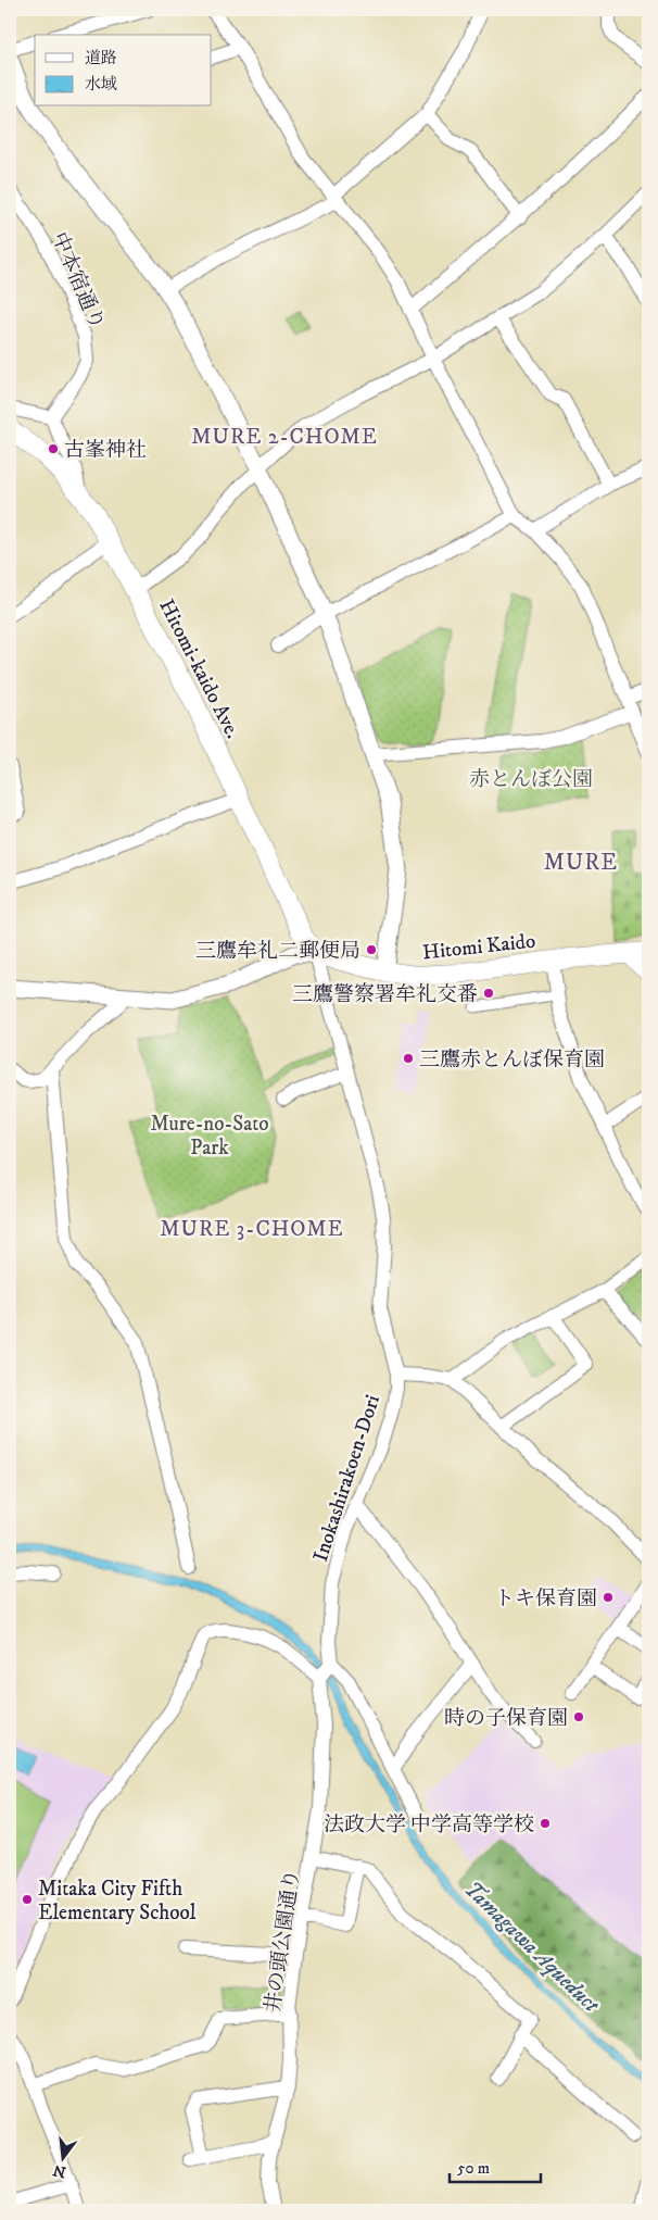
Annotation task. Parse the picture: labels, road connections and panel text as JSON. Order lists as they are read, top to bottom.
{
  "streets": {
    "main road": ["Hitomi-kaido Ave.", "Hitomi Kaido"],
    "street": ["中本宿通り", "Inokashirakoen-Dori", "井の頭公園通り"]
  },
  "crossings": [
    ["Hitomi-kaido Ave.", "Hitomi Kaido"],
    ["Hitomi-kaido Ave.", "Inokashirakoen-Dori"],
    ["Hitomi Kaido", "Inokashirakoen-Dori"],
    ["Inokashirakoen-Dori", "井の頭公園通り"]
  ],
  "districts": ["MURE 2-CHOME", "MURE", "MURE 3-CHOME"],
  "water": ["Tamagawa Aqueduct"],
  "parks": ["赤とんぼ公園", "Mure-no-Sato Park"],
  "places": [
    "古峯神社",
    "三鷹牟礼二郵便局",
    "三鷹警察署牟礼交番",
    "三鷹赤とんぼ保育園",
    "トキ保育園",
    "時の子保育園",
    "法政大学 中学高等学校",
    "Mitaka City Fifth Elementary School"
  ],
  "legend": ["道路", "水域"],
  "scale_bar": "50 m",
  "north": "bottom"
}
